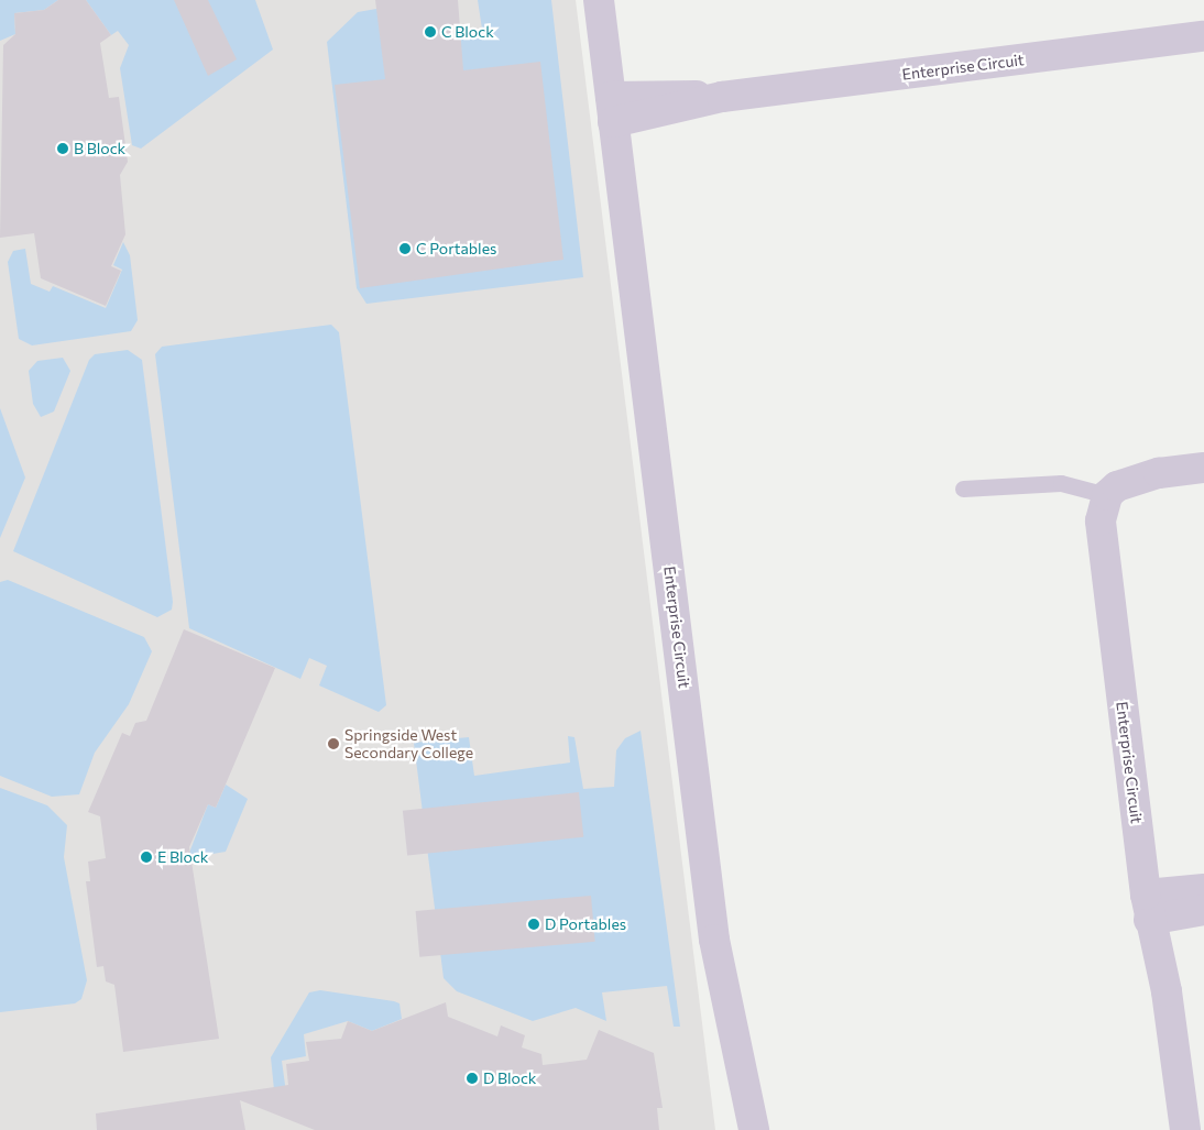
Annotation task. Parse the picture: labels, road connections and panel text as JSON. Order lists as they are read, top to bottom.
{
  "streets": {
    "street": ["Enterprise Circuit"]
  },
  "places": [
    "C Block",
    "B Block",
    "C Portables",
    "Springside West Secondary College",
    "E Block",
    "D Portables",
    "D Block"
  ]
}
